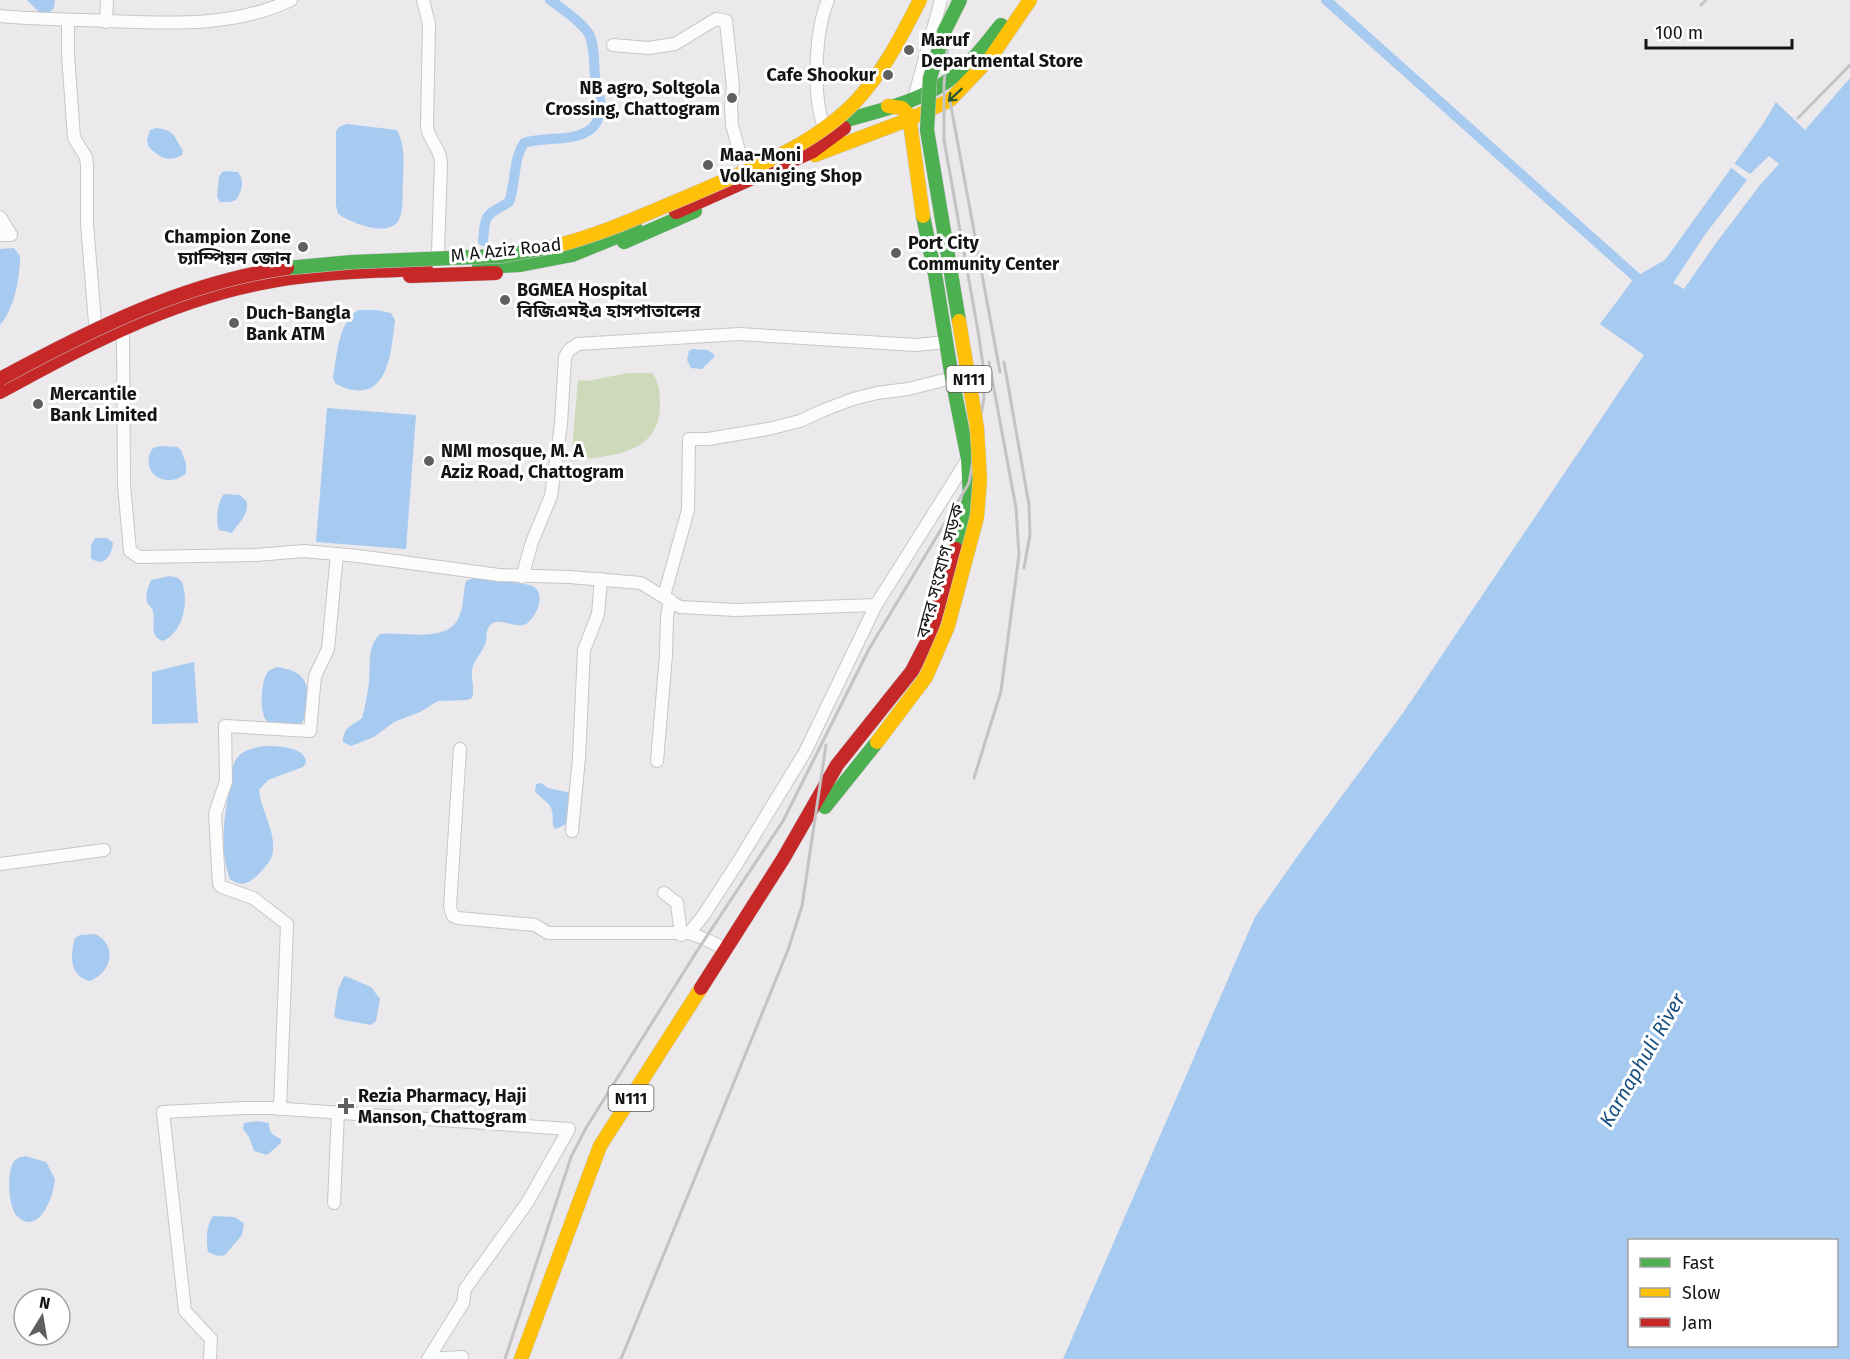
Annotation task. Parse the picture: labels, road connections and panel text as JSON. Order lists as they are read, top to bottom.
{
  "streets": {
    "main road": ["M A Aziz Road", "N111", "বন্দর সংযোগ সড়ক"]
  },
  "crossings": [
    ["M A Aziz Road", "N111"],
    ["N111", "বন্দর সংযোগ সড়ক"]
  ],
  "water": ["Karnaphuli River"],
  "places": {
    "other": [
      "Maruf Departmental Store",
      "Cafe Shookur",
      "NB agro, Soltgola Crossing, Chattogram",
      "Maa-Moni Volkaniging Shop",
      "Champion Zone চ্যাম্পিয়ন জোন",
      "Port City Community Center",
      "BGMEA Hospital বিজিএমইএ হাসপাতালের",
      "Duch-Bangla Bank ATM",
      "Mercantile Bank Limited",
      "NMI mosque, M. A Aziz Road, Chattogram"
    ],
    "health": ["Rezia Pharmacy, Haji Manson, Chattogram"]
  },
  "legend": ["Fast", "Slow", "Jam"],
  "scale_bar": "100 m",
  "north": "top"
}
